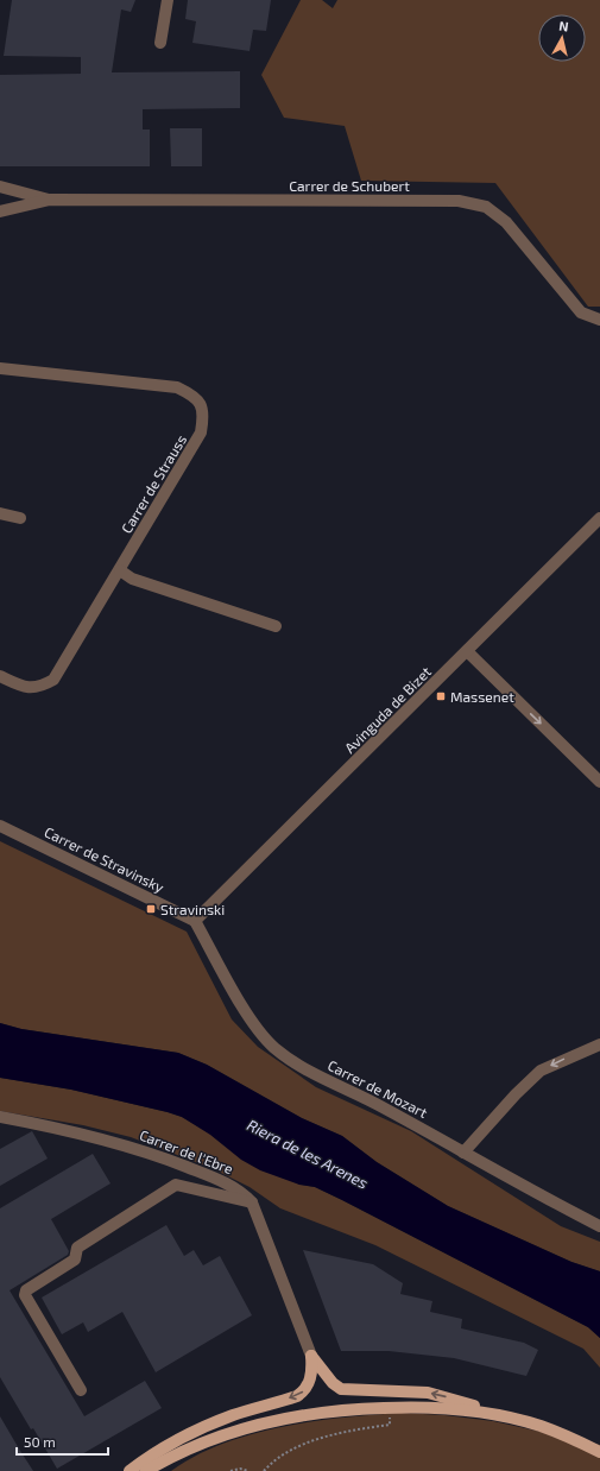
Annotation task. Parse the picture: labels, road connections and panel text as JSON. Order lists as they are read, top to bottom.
{
  "streets": {
    "street": [
      "Carrer de Schubert",
      "Carrer de Strauss",
      "Avinguda de Bizet",
      "Carrer de Stravinsky",
      "Carrer de Mozart",
      "Carrer de l'Ebre"
    ]
  },
  "crossings": [
    ["Avinguda de Bizet", "Carrer de Stravinsky"],
    ["Avinguda de Bizet", "Carrer de Mozart"],
    ["Carrer de Stravinsky", "Carrer de Mozart"]
  ],
  "water": ["Riera de les Arenes"],
  "places": {
    "transit": ["Massenet", "Stravinski"]
  },
  "scale_bar": "50 m",
  "north": "top"
}
